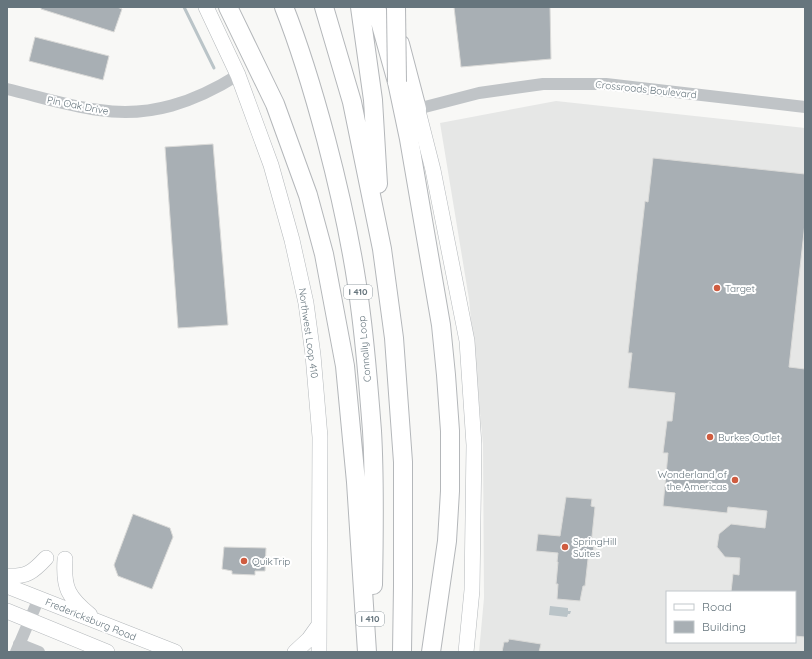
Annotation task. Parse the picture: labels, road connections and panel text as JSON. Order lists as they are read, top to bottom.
{
  "streets": {
    "highway": ["I 410", "Connally Loop"],
    "main road": ["Northwest Loop 410", "Fredericksburg Road"],
    "street": ["Crossroads Boulevard", "Pin Oak Drive"]
  },
  "crossings": [
    ["Pin Oak Drive", "Northwest Loop 410"]
  ],
  "places": [
    "Target",
    "Burkes Outlet",
    "Wonderland of the Americas",
    "SpringHill Suites",
    "QuikTrip"
  ],
  "legend": ["Road", "Building"]
}
